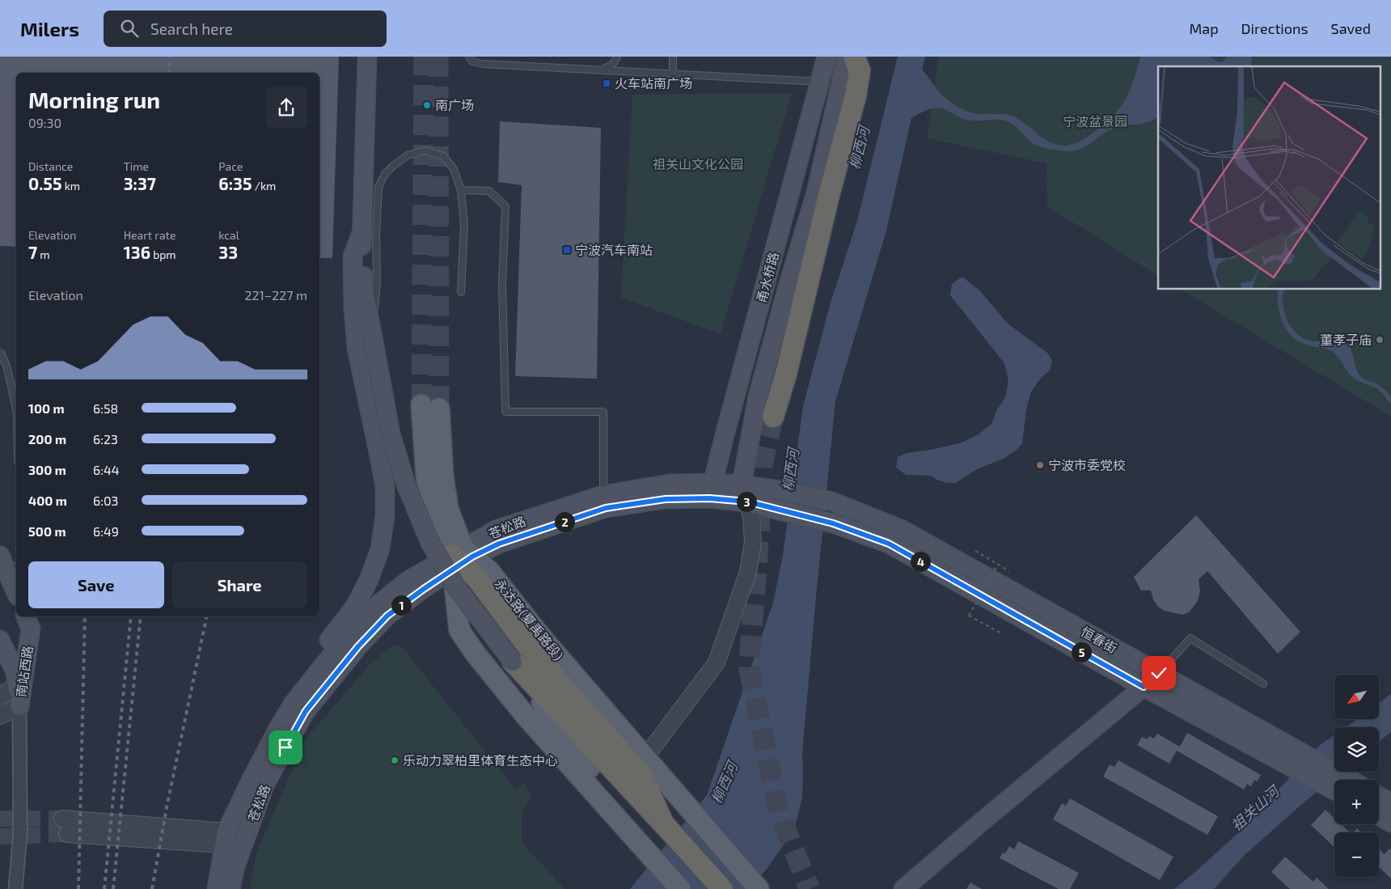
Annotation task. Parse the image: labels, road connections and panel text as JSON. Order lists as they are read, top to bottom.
{
  "streets": {
    "main road": [
      "甬水桥路",
      "苍松路",
      "永达路(夏禹路段)",
      "恒春街",
      "南站西路"
    ]
  },
  "crossings": [
    ["甬水桥路", "苍松路"],
    ["苍松路", "永达路(夏禹路段)"],
    ["苍松路", "恒春街"]
  ],
  "water": ["柳西河", "祖关山河"],
  "parks": ["宁波盆景园", "祖关山文化公园"],
  "places": {
    "transit": ["火车站南广场", "宁波汽车南站"],
    "other": [
      "南广场",
      "董孝子庙",
      "宁波市委党校",
      "乐动力翠柏里体育生态中心"
    ]
  },
  "north": "bottom left",
  "page": {
    "header": "Milers",
    "search": "Search here",
    "nav": ["Map", "Directions", "Saved"],
    "heading": ["Morning run", "09:30"],
    "stats": [
      ["Distance", "0.55 km"],
      ["Time", "3:37"],
      ["Pace", "6:35 /km"],
      ["Elevation", "7 m"],
      ["Heart rate", "136 bpm"],
      ["kcal", "33"]
    ],
    "chart": ["Elevation", "221–227 m"],
    "list": [
      {
        "name": "100 m",
        "note": "6:58"
      },
      {
        "name": "200 m",
        "note": "6:23"
      },
      {
        "name": "300 m",
        "note": "6:44"
      },
      {
        "name": "400 m",
        "note": "6:03"
      },
      {
        "name": "500 m",
        "note": "6:49"
      }
    ],
    "pins": [
      "3",
      "2",
      "4",
      "1",
      "5"
    ],
    "buttons": ["Save", "Share"],
    "map_buttons": ["+", "−"]
  }
}
